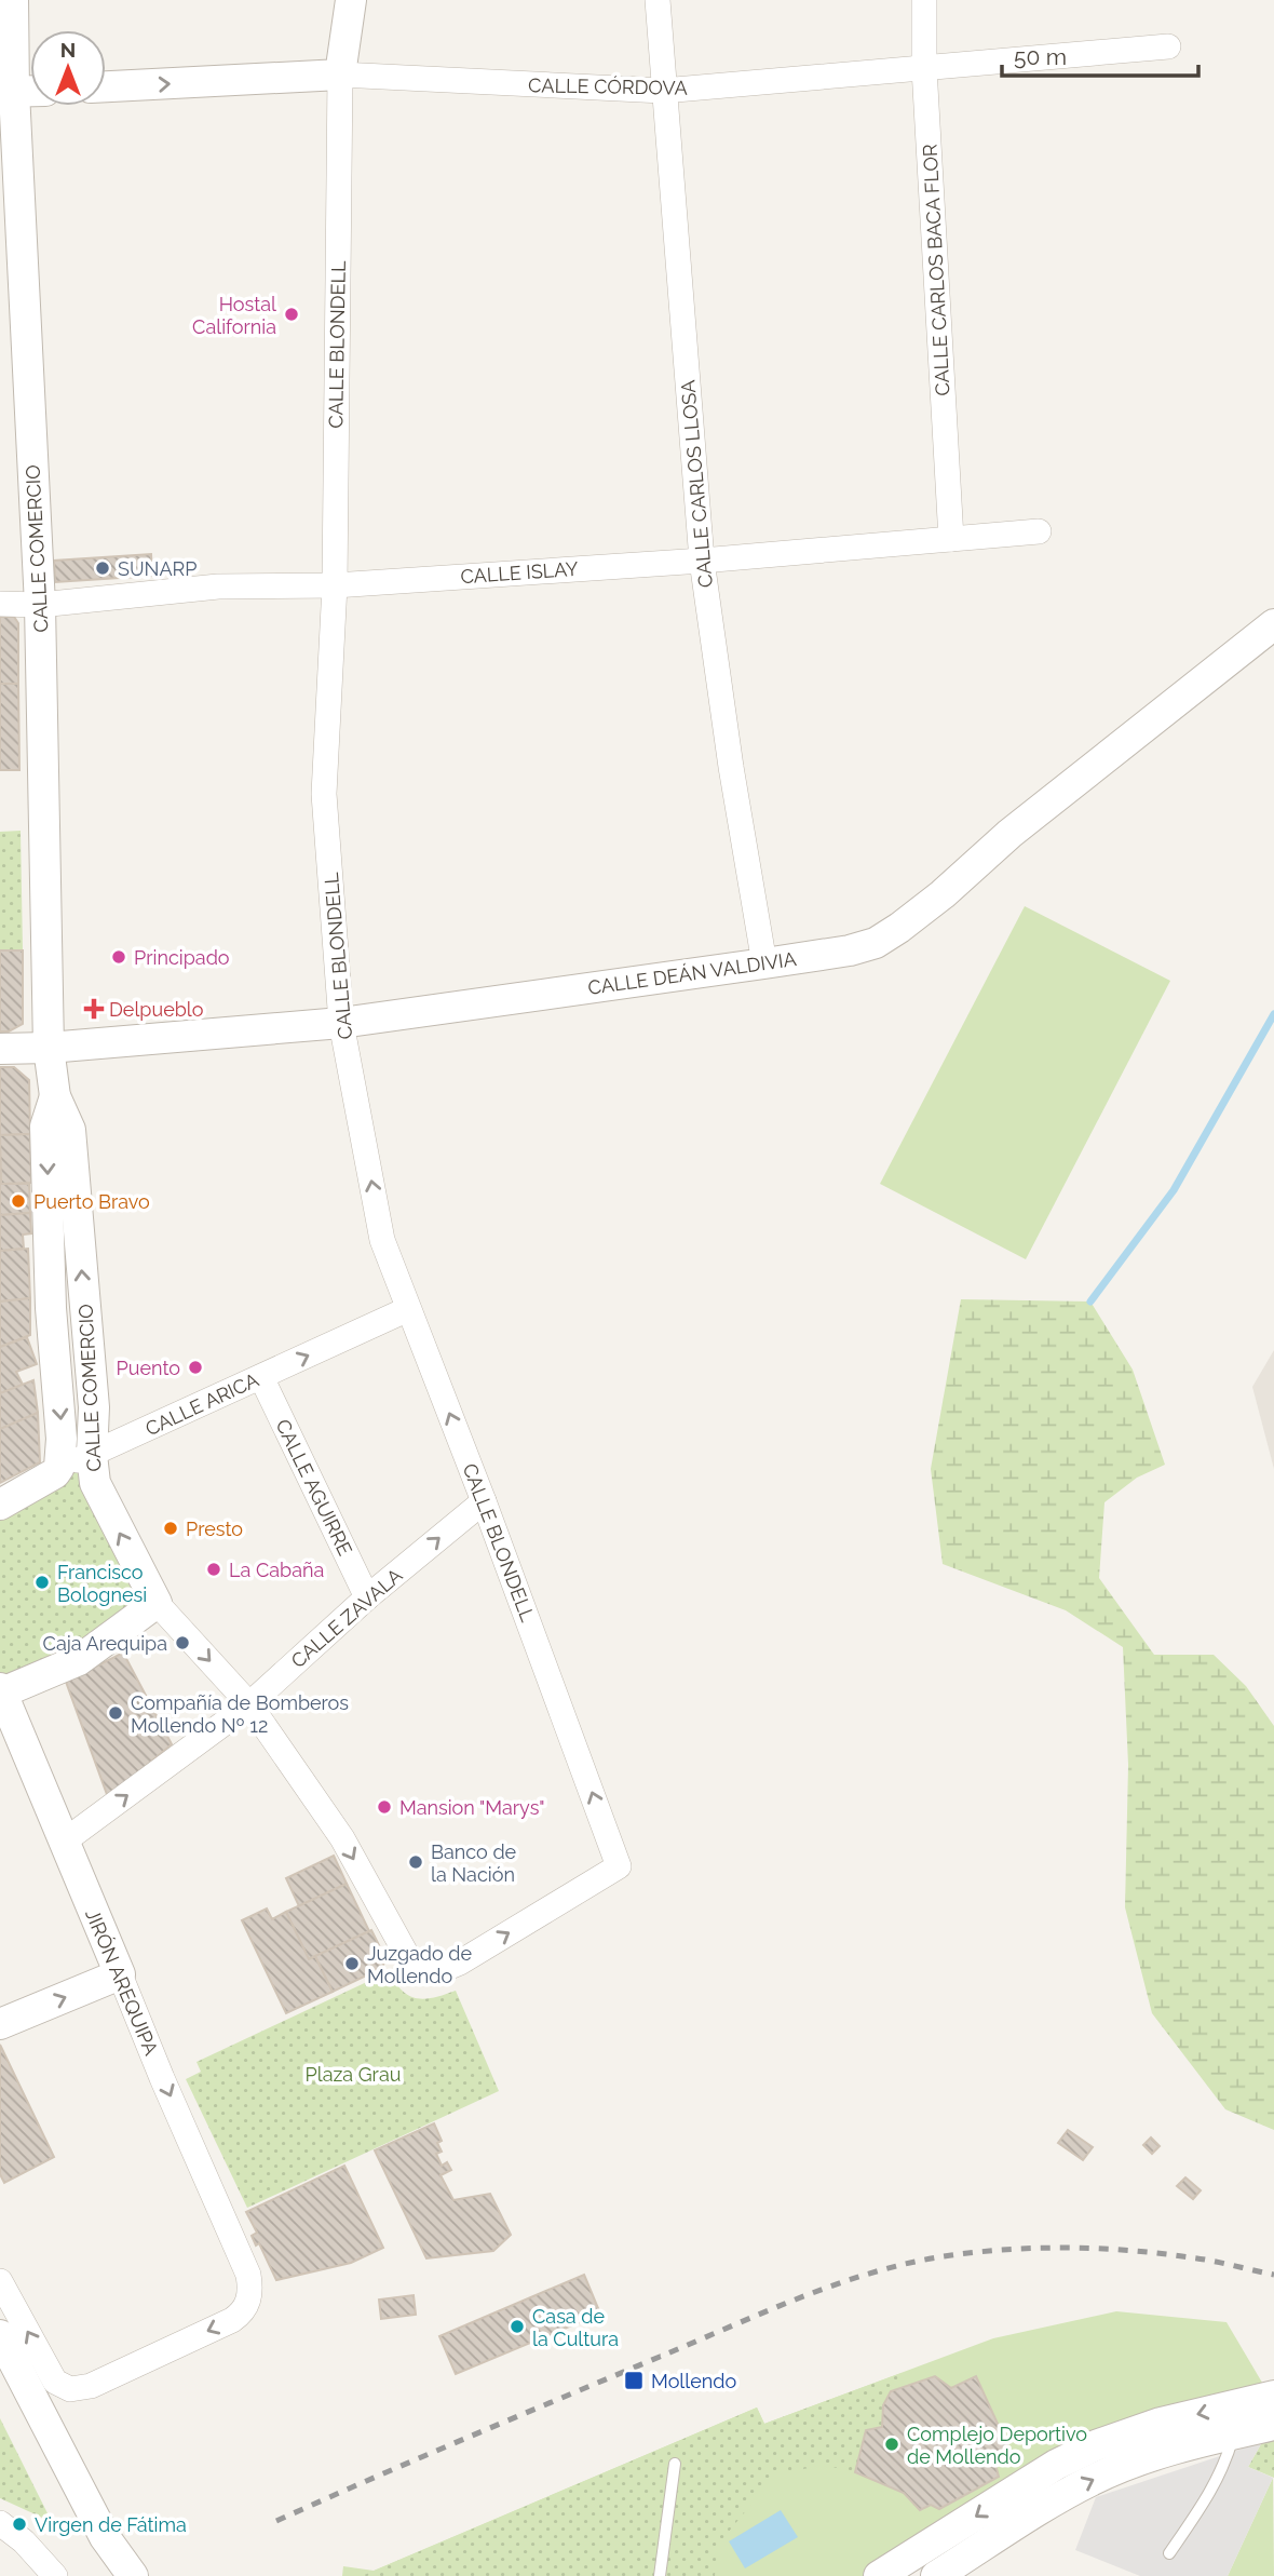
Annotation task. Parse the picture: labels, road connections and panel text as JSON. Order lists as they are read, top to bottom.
{
  "streets": {
    "street": [
      "CALLE CÓRDOVA",
      "CALLE CARLOS BACA FLOR",
      "CALLE BLONDELL",
      "CALLE CARLOS LLOSA",
      "CALLE COMERCIO",
      "CALLE ISLAY",
      "CALLE DEÁN VALDIVIA",
      "CALLE ARICA",
      "CALLE AGUIRRE",
      "CALLE ZAVALA",
      "JIRÓN AREQUIPA"
    ]
  },
  "crossings": [
    ["CALLE CÓRDOVA", "CALLE CARLOS BACA FLOR"],
    ["CALLE CÓRDOVA", "CALLE BLONDELL"],
    ["CALLE CÓRDOVA", "CALLE CARLOS LLOSA"],
    ["CALLE CARLOS BACA FLOR", "CALLE ISLAY"],
    ["CALLE BLONDELL", "CALLE COMERCIO"],
    ["CALLE BLONDELL", "CALLE ISLAY"],
    ["CALLE BLONDELL", "CALLE DEÁN VALDIVIA"],
    ["CALLE BLONDELL", "CALLE ARICA"],
    ["CALLE BLONDELL", "CALLE ZAVALA"],
    ["CALLE CARLOS LLOSA", "CALLE ISLAY"],
    ["CALLE CARLOS LLOSA", "CALLE DEÁN VALDIVIA"],
    ["CALLE COMERCIO", "CALLE ISLAY"],
    ["CALLE COMERCIO", "CALLE DEÁN VALDIVIA"],
    ["CALLE COMERCIO", "CALLE ARICA"],
    ["CALLE COMERCIO", "CALLE ZAVALA"],
    ["CALLE ARICA", "CALLE AGUIRRE"],
    ["CALLE AGUIRRE", "CALLE ZAVALA"],
    ["CALLE ZAVALA", "JIRÓN AREQUIPA"]
  ],
  "one_way": ["CALLE BLONDELL", "CALLE ARICA"],
  "parks": ["Plaza Grau"],
  "places": {
    "other": [
      "Hostal California",
      "SUNARP",
      "Principado",
      "Puerto Bravo",
      "Puento",
      "Presto",
      "La Cabaña",
      "Francisco Bolognesi",
      "Caja Arequipa",
      "Compañía de Bomberos Mollendo Nº 12",
      "Mansion \"Marys\"",
      "Banco de la Nación",
      "Juzgado de Mollendo",
      "Casa de la Cultura",
      "Complejo Deportivo de Mollendo",
      "Virgen de Fátima"
    ],
    "health": ["Delpueblo"],
    "transit": ["Mollendo"]
  },
  "scale_bar": "50 m",
  "north": "top"
}
